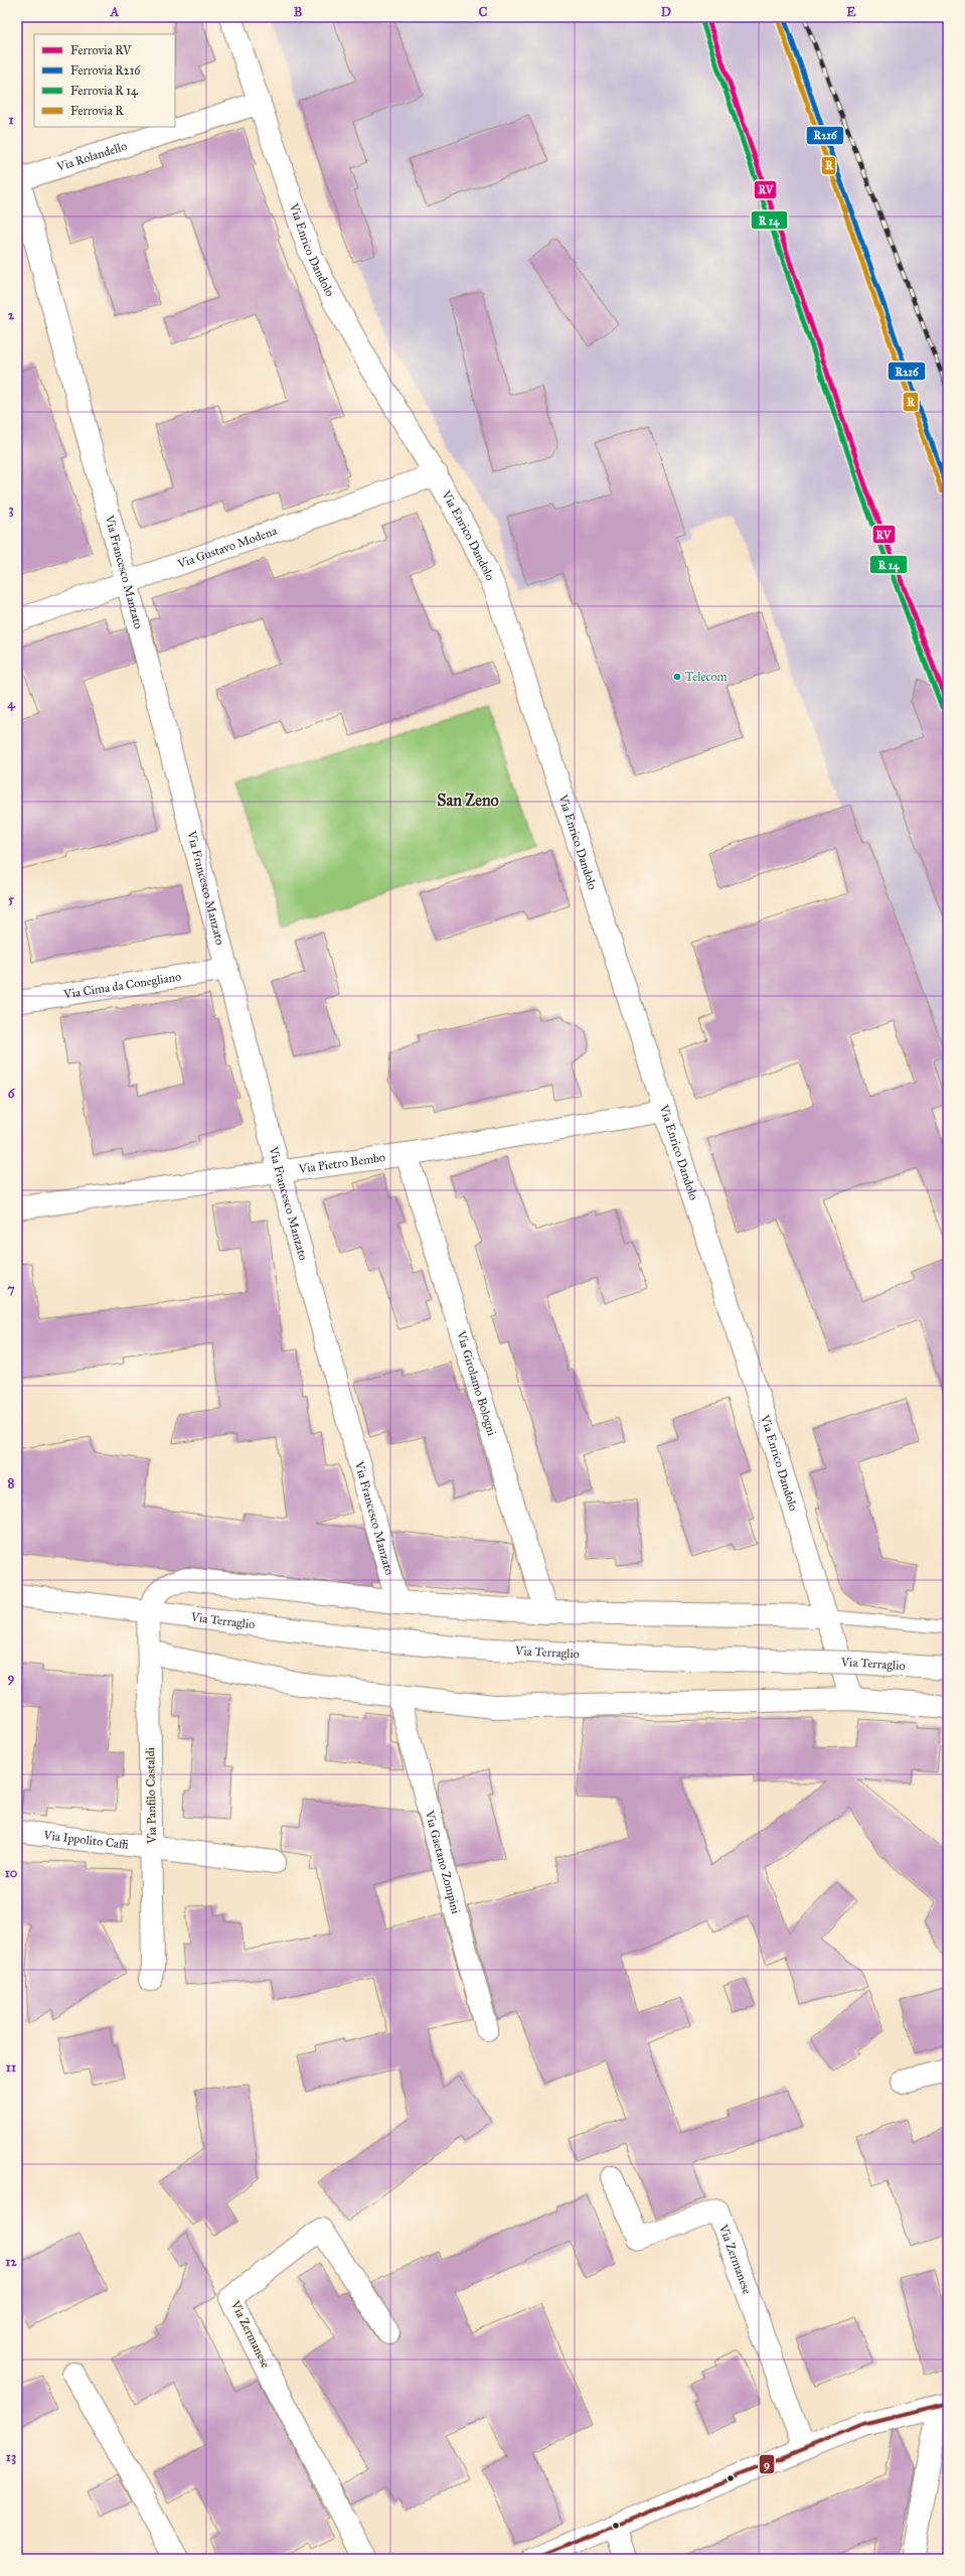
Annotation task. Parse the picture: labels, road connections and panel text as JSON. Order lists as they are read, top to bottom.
{
  "streets": {
    "street": [
      "Via Rolandello",
      "Via Enrico Dandolo",
      "Via Gustavo Modena",
      "Via Francesco Manzato",
      "Via Cima da Conegliano",
      "Via Pietro Bembo",
      "Via Girolamo Bologni",
      "Via Terraglio",
      "Via Panfilo Castaldi",
      "Via Ippolito Caffi",
      "Via Gaetano Zompini",
      "Via Zermanese"
    ]
  },
  "crossings": [
    ["Via Rolandello", "Via Enrico Dandolo"],
    ["Via Rolandello", "Via Francesco Manzato"],
    ["Via Enrico Dandolo", "Via Gustavo Modena"],
    ["Via Enrico Dandolo", "Via Pietro Bembo"],
    ["Via Gustavo Modena", "Via Francesco Manzato"],
    ["Via Francesco Manzato", "Via Cima da Conegliano"],
    ["Via Francesco Manzato", "Via Pietro Bembo"],
    ["Via Pietro Bembo", "Via Girolamo Bologni"],
    ["Via Terraglio", "Via Panfilo Castaldi"],
    ["Via Panfilo Castaldi", "Via Ippolito Caffi"]
  ],
  "districts": ["San Zeno"],
  "places": ["Telecom"],
  "lines": [
    "rail line RV",
    "rail line R216",
    "rail line R",
    "transit line 9"
  ],
  "legend": [
    "Ferrovia RV",
    "Ferrovia R216",
    "Ferrovia R 14",
    "Ferrovia R"
  ],
  "grid": {
    "columns": [
      "A",
      "B",
      "C",
      "D",
      "E"
    ],
    "rows": [
      "1",
      "2",
      "3",
      "4",
      "5",
      "6",
      "7",
      "8",
      "9",
      "10",
      "11",
      "12",
      "13"
    ]
  }
}
